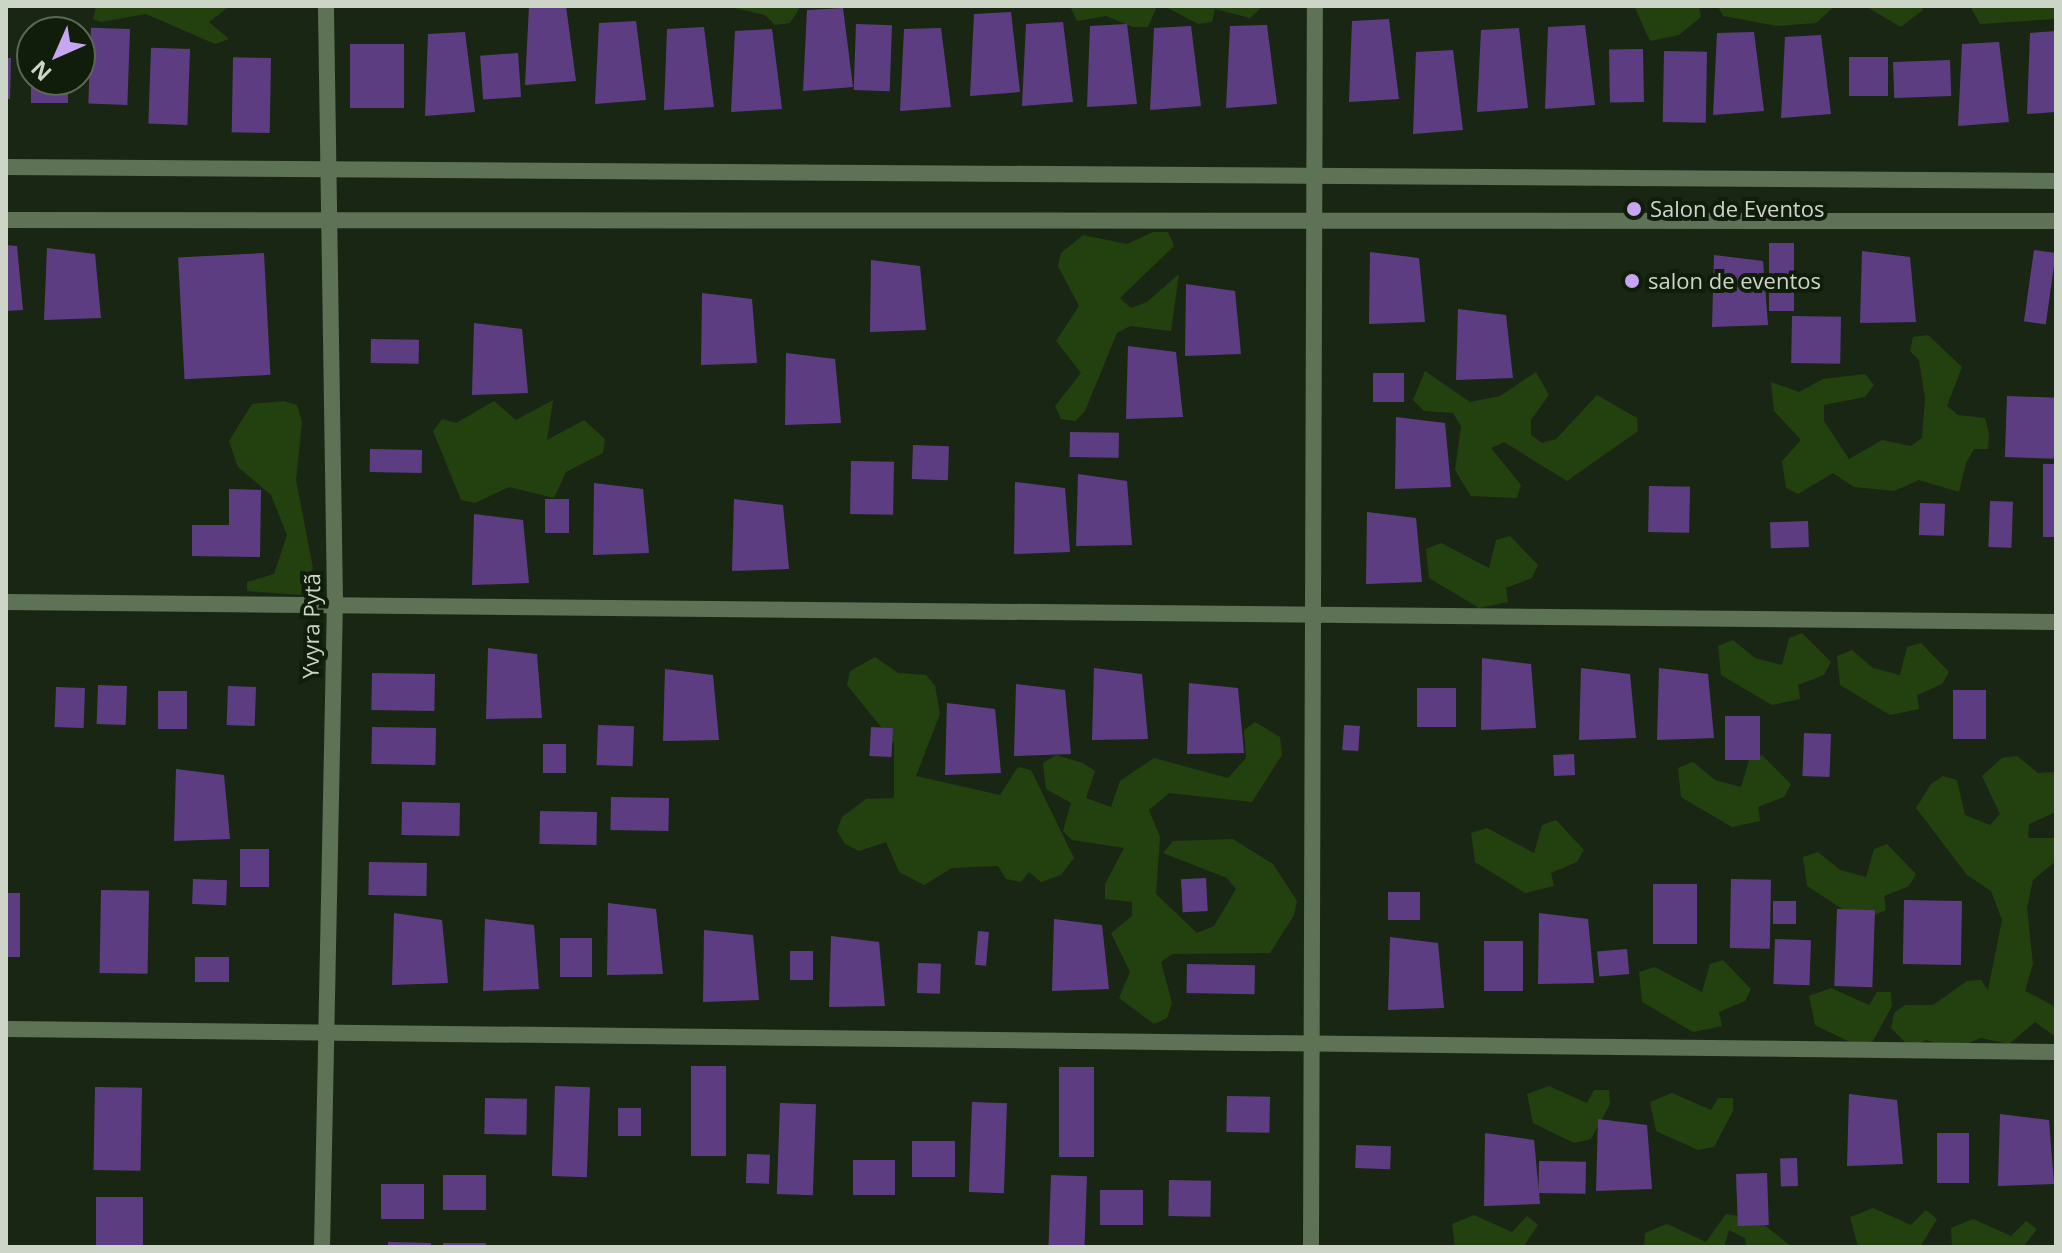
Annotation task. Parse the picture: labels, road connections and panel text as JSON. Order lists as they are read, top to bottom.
{
  "streets": {
    "street": ["Yvyra Pytã"]
  },
  "places": ["Salon de Eventos", "salon de eventos"],
  "north": "bottom left"
}
